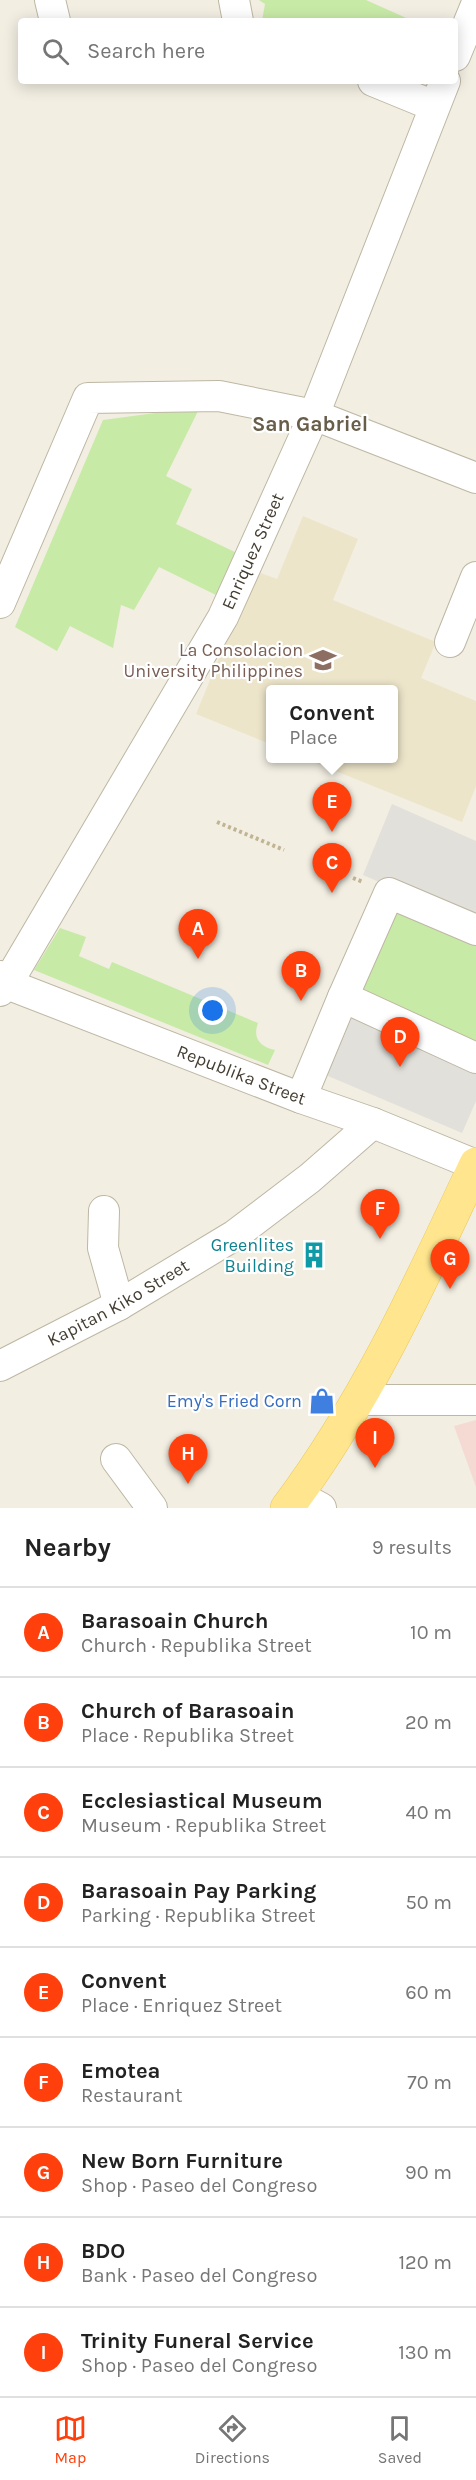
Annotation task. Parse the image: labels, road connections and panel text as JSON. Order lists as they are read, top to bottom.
{
  "streets": {
    "street": ["Enriquez Street", "Republika Street", "Kapitan Kiko Street"]
  },
  "crossings": [
    ["Enriquez Street", "Republika Street"],
    ["Republika Street", "Kapitan Kiko Street"]
  ],
  "districts": ["San Gabriel"],
  "places": {
    "school or university": ["La Consolacion University Philippines"],
    "building": ["Greenlites Building"],
    "shop": ["Emy's Fried Corn"]
  },
  "page": {
    "search": "Search here",
    "popup": ["Convent", "Place"],
    "pins": [
      "E",
      "C",
      "A",
      "B",
      "D",
      "F",
      "G",
      "I",
      "H"
    ],
    "heading": ["Nearby", "9 results"],
    "list": [
      {
        "mark": "A",
        "name": "Barasoain Church",
        "note": "Church · Republika Street",
        "value": "10 m"
      },
      {
        "mark": "B",
        "name": "Church of Barasoain",
        "note": "Place · Republika Street",
        "value": "20 m"
      },
      {
        "mark": "C",
        "name": "Ecclesiastical Museum",
        "note": "Museum · Republika Street",
        "value": "40 m"
      },
      {
        "mark": "D",
        "name": "Barasoain Pay Parking",
        "note": "Parking · Republika Street",
        "value": "50 m"
      },
      {
        "mark": "E",
        "name": "Convent",
        "note": "Place · Enriquez Street",
        "value": "60 m"
      },
      {
        "mark": "F",
        "name": "Emotea",
        "note": "Restaurant",
        "value": "70 m"
      },
      {
        "mark": "G",
        "name": "New Born Furniture",
        "note": "Shop · Paseo del Congreso",
        "value": "90 m"
      },
      {
        "mark": "H",
        "name": "BDO",
        "note": "Bank · Paseo del Congreso",
        "value": "120 m"
      },
      {
        "mark": "I",
        "name": "Trinity Funeral Service",
        "note": "Shop · Paseo del Congreso",
        "value": "130 m"
      }
    ],
    "nav": ["Map", "Directions", "Saved"]
  }
}
